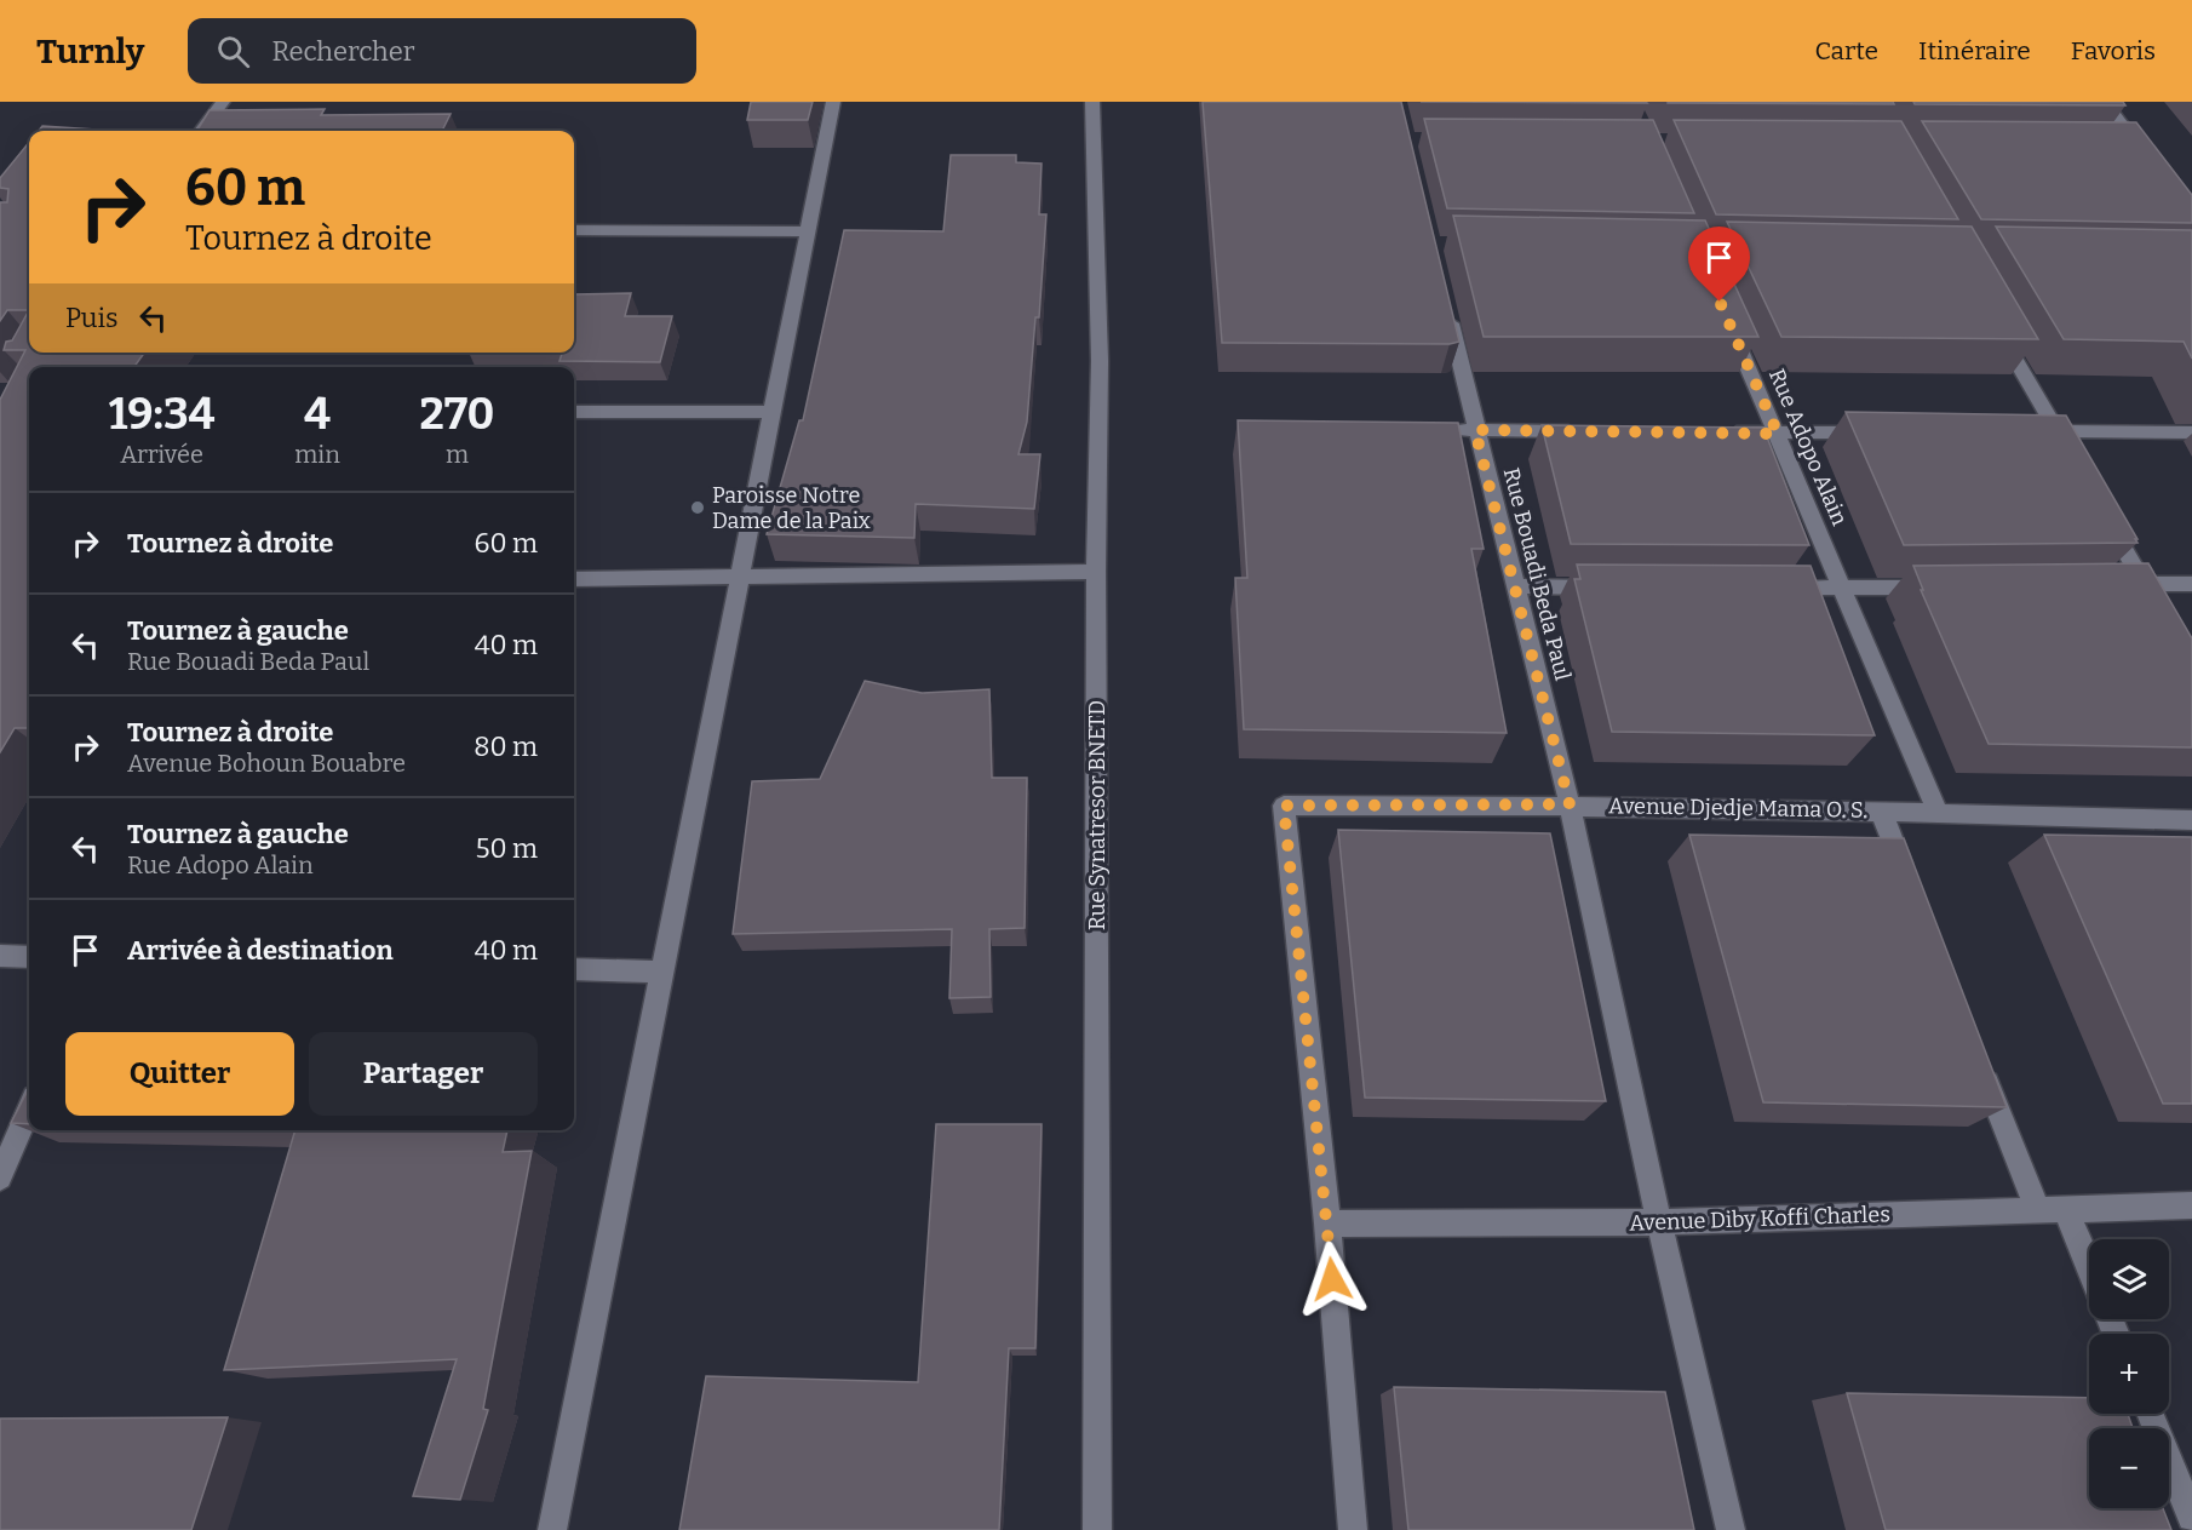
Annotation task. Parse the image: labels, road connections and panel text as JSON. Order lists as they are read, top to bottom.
{
  "streets": {
    "street": [
      "Rue Adopo Alain",
      "Rue Bouadi Beda Paul",
      "Avenue Djedje Mama O. S.",
      "Rue Synatresor BNETD",
      "Avenue Diby Koffi Charles"
    ]
  },
  "crossings": [
    ["Rue Adopo Alain", "Avenue Djedje Mama O. S."],
    ["Rue Bouadi Beda Paul", "Avenue Djedje Mama O. S."],
    ["Rue Bouadi Beda Paul", "Avenue Diby Koffi Charles"],
    ["Avenue Djedje Mama O. S.", "Avenue Diby Koffi Charles"]
  ],
  "places": ["Paroisse Notre Dame de la Paix"],
  "page": {
    "header": "Turnly",
    "search": "Rechercher",
    "nav": ["Carte", "Itinéraire", "Favoris"],
    "turn": ["60 m", "Tournez à droite"],
    "then": "Puis",
    "eta": [
      "19:34",
      "Arrivée",
      "4",
      "min",
      "270",
      "m"
    ],
    "list": [
      {
        "name": "Tournez à droite",
        "value": "60 m"
      },
      {
        "name": "Tournez à gauche",
        "note": "Rue Bouadi Beda Paul",
        "value": "40 m"
      },
      {
        "name": "Tournez à droite",
        "note": "Avenue Bohoun Bouabre",
        "value": "80 m"
      },
      {
        "name": "Tournez à gauche",
        "note": "Rue Adopo Alain",
        "value": "50 m"
      },
      {
        "name": "Arrivée à destination",
        "value": "40 m"
      }
    ],
    "buttons": ["Quitter", "Partager"],
    "map_buttons": ["+", "−"]
  }
}
